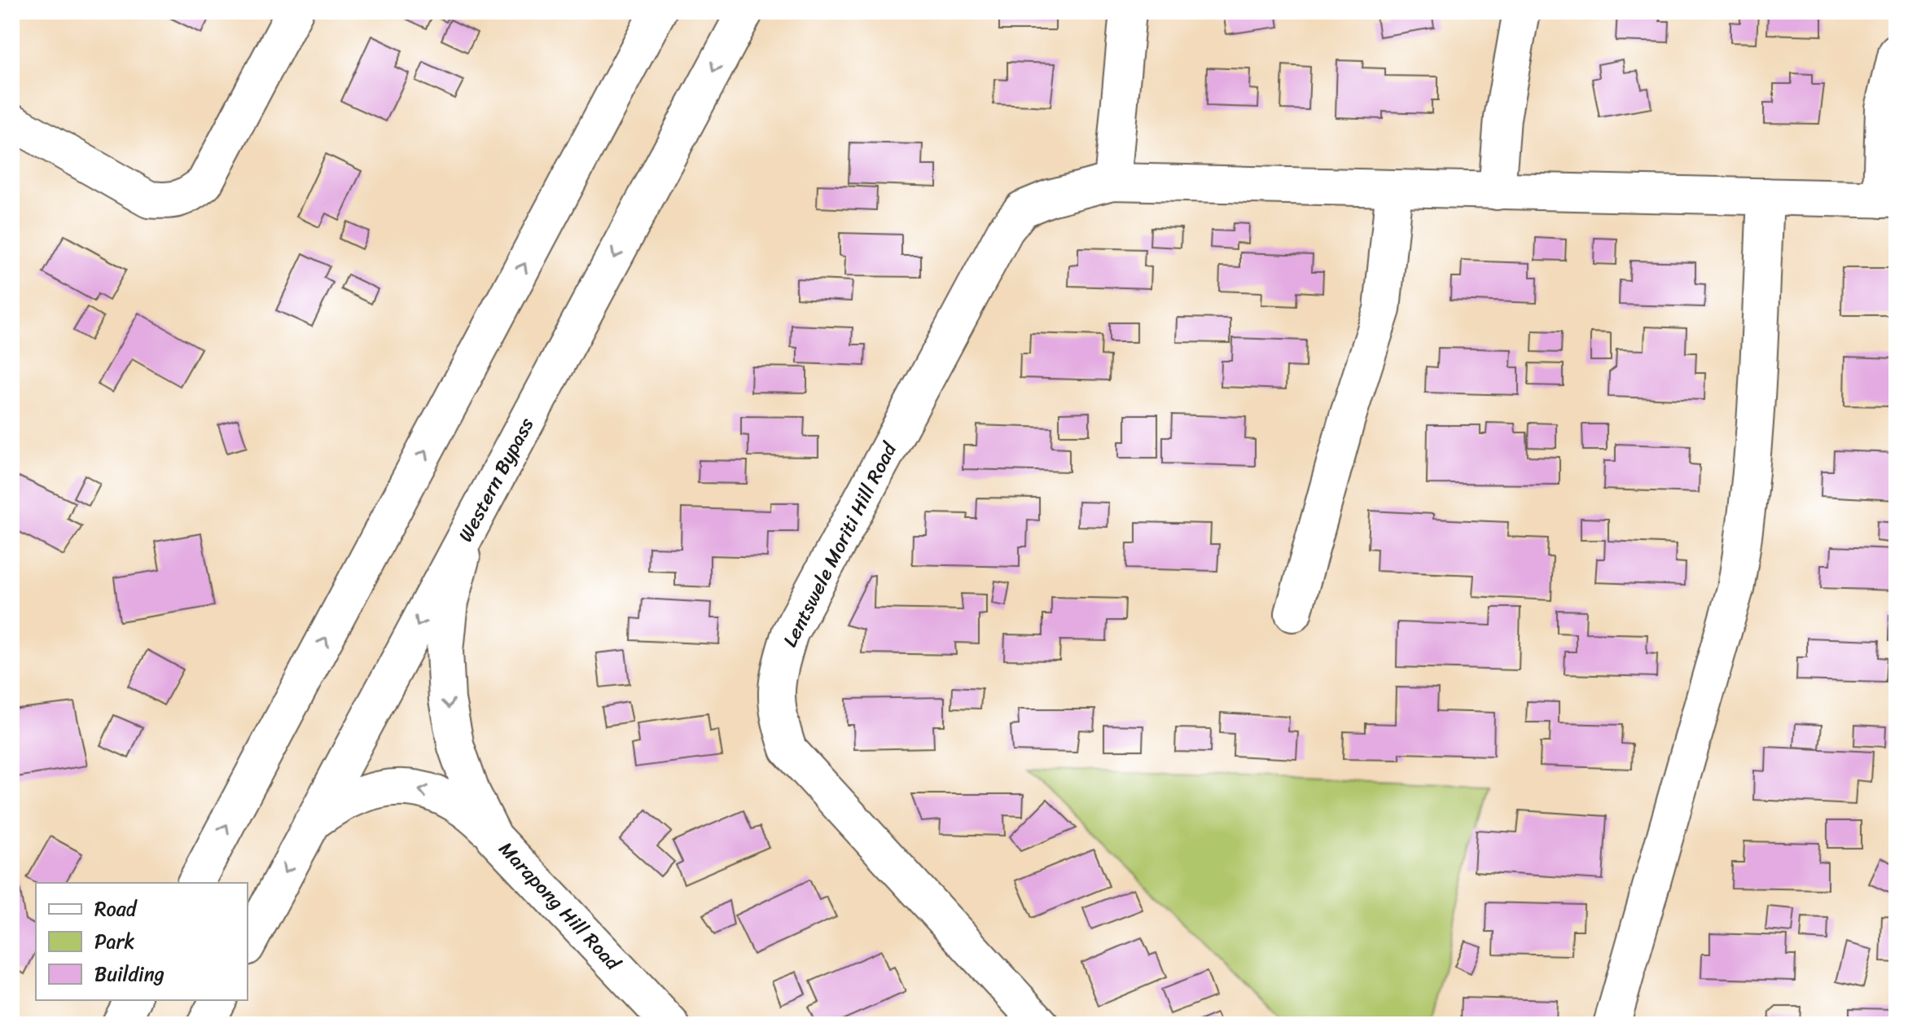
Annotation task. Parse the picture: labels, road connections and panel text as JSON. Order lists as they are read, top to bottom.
{
  "streets": {
    "main road": ["Western Bypass", "Lentswele Moriti Hill Road", "Marapong Hill Road"]
  },
  "crossings": [
    ["Western Bypass", "Marapong Hill Road"]
  ],
  "one_way": ["Marapong Hill Road"],
  "legend": ["Road", "Park", "Building"]
}
